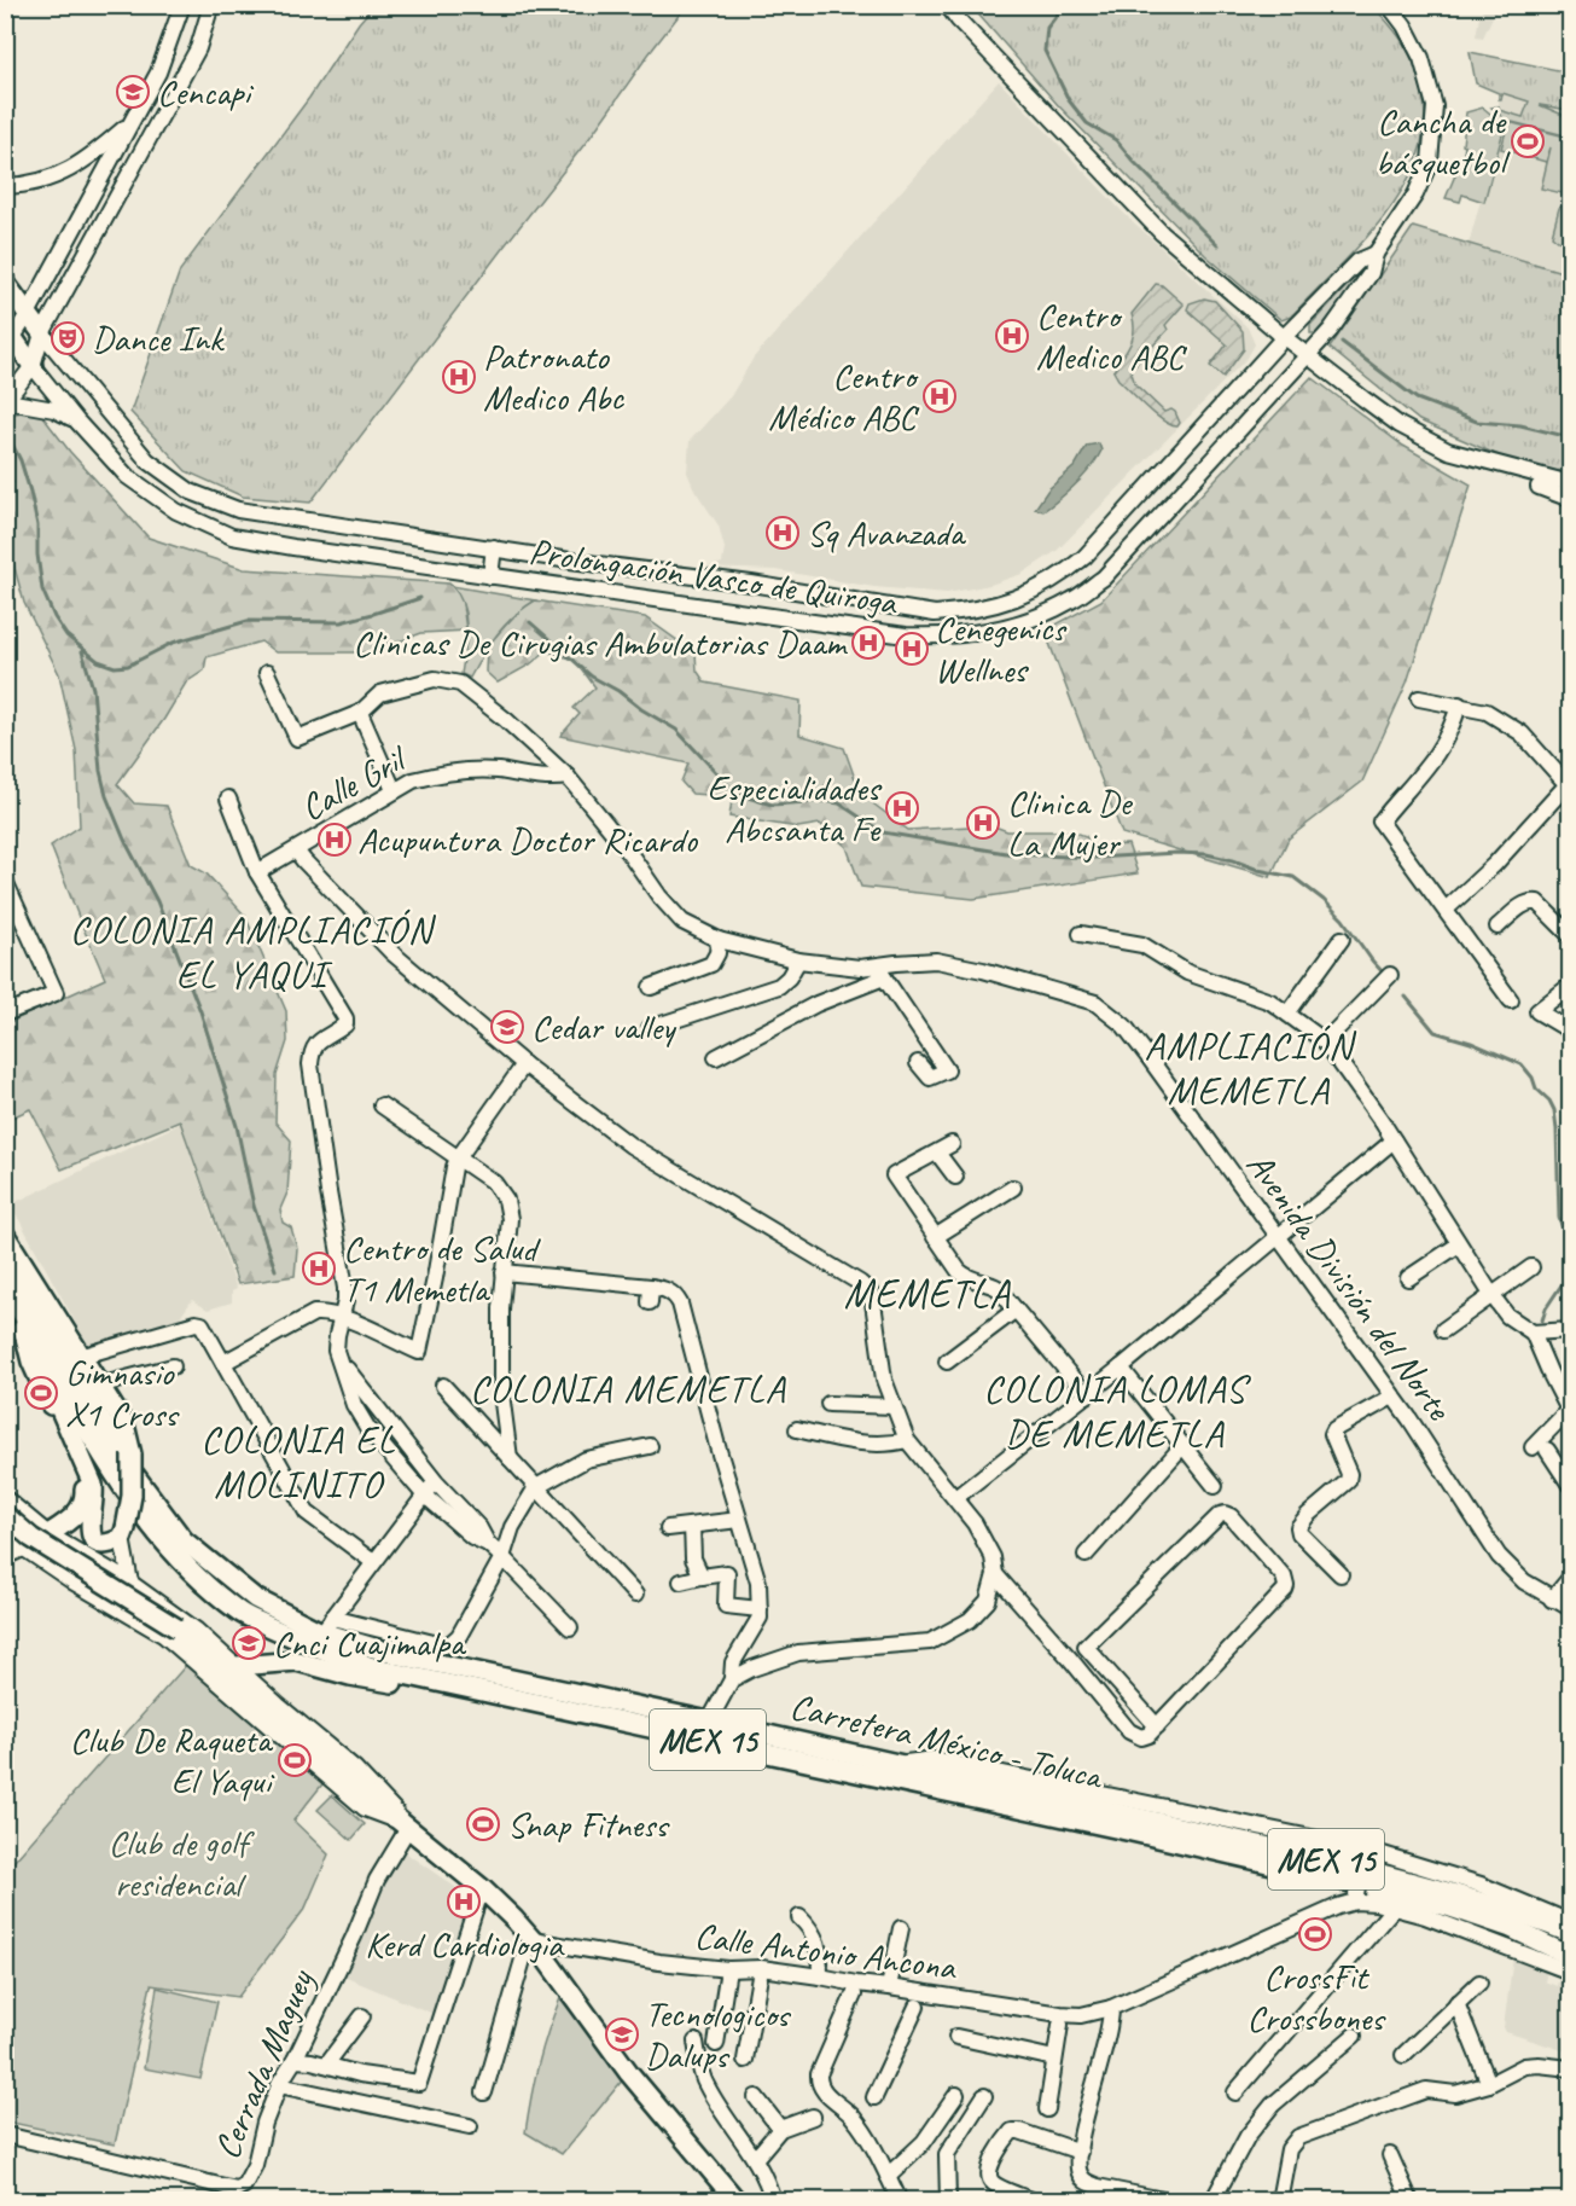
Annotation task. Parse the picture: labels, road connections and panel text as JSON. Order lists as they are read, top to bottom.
{
  "streets": {
    "main road": ["MEX 15", "Carretera México - Toluca"],
    "street": [
      "Prolongación Vasco de Quiroga",
      "Calle Gril",
      "Avenida División del Norte",
      "Calle Antonio Ancona",
      "Cerrada Maguey"
    ]
  },
  "crossings": [
    ["Calle Gril", "Avenida División del Norte"]
  ],
  "districts": [
    "COLONIA AMPLIACIÓN EL YAQUI",
    "AMPLIACIÓN MEMETLA",
    "MEMETLA",
    "COLONIA MEMETLA",
    "COLONIA LOMAS DE MEMETLA",
    "COLONIA EL MOLINITO"
  ],
  "parks": ["Club de golf residencial"],
  "places": {
    "school or university": [
      "Cencapi",
      "Cedar valley",
      "Cnci Cuajimalpa",
      "Tecnologicos Dalups"
    ],
    "sports": [
      "Cancha de básquetbol",
      "Gimnasio X1 Cross",
      "Club De Raqueta El Yaqui",
      "Snap Fitness",
      "CrossFit Crossbones"
    ],
    "hospital": [
      "Centro Medico ABC",
      "Patronato Medico Abc",
      "Centro Médico ABC",
      "Sq Avanzada",
      "Clinicas De Cirugias Ambulatorias Daam",
      "Cenegenics Wellnes",
      "Especialidades Abcsanta Fe",
      "Clinica De La Mujer",
      "Acupuntura Doctor Ricardo",
      "Centro de Salud T1 Memetla",
      "Kerd Cardiologia"
    ],
    "theatre": ["Dance Ink"]
  }
}
